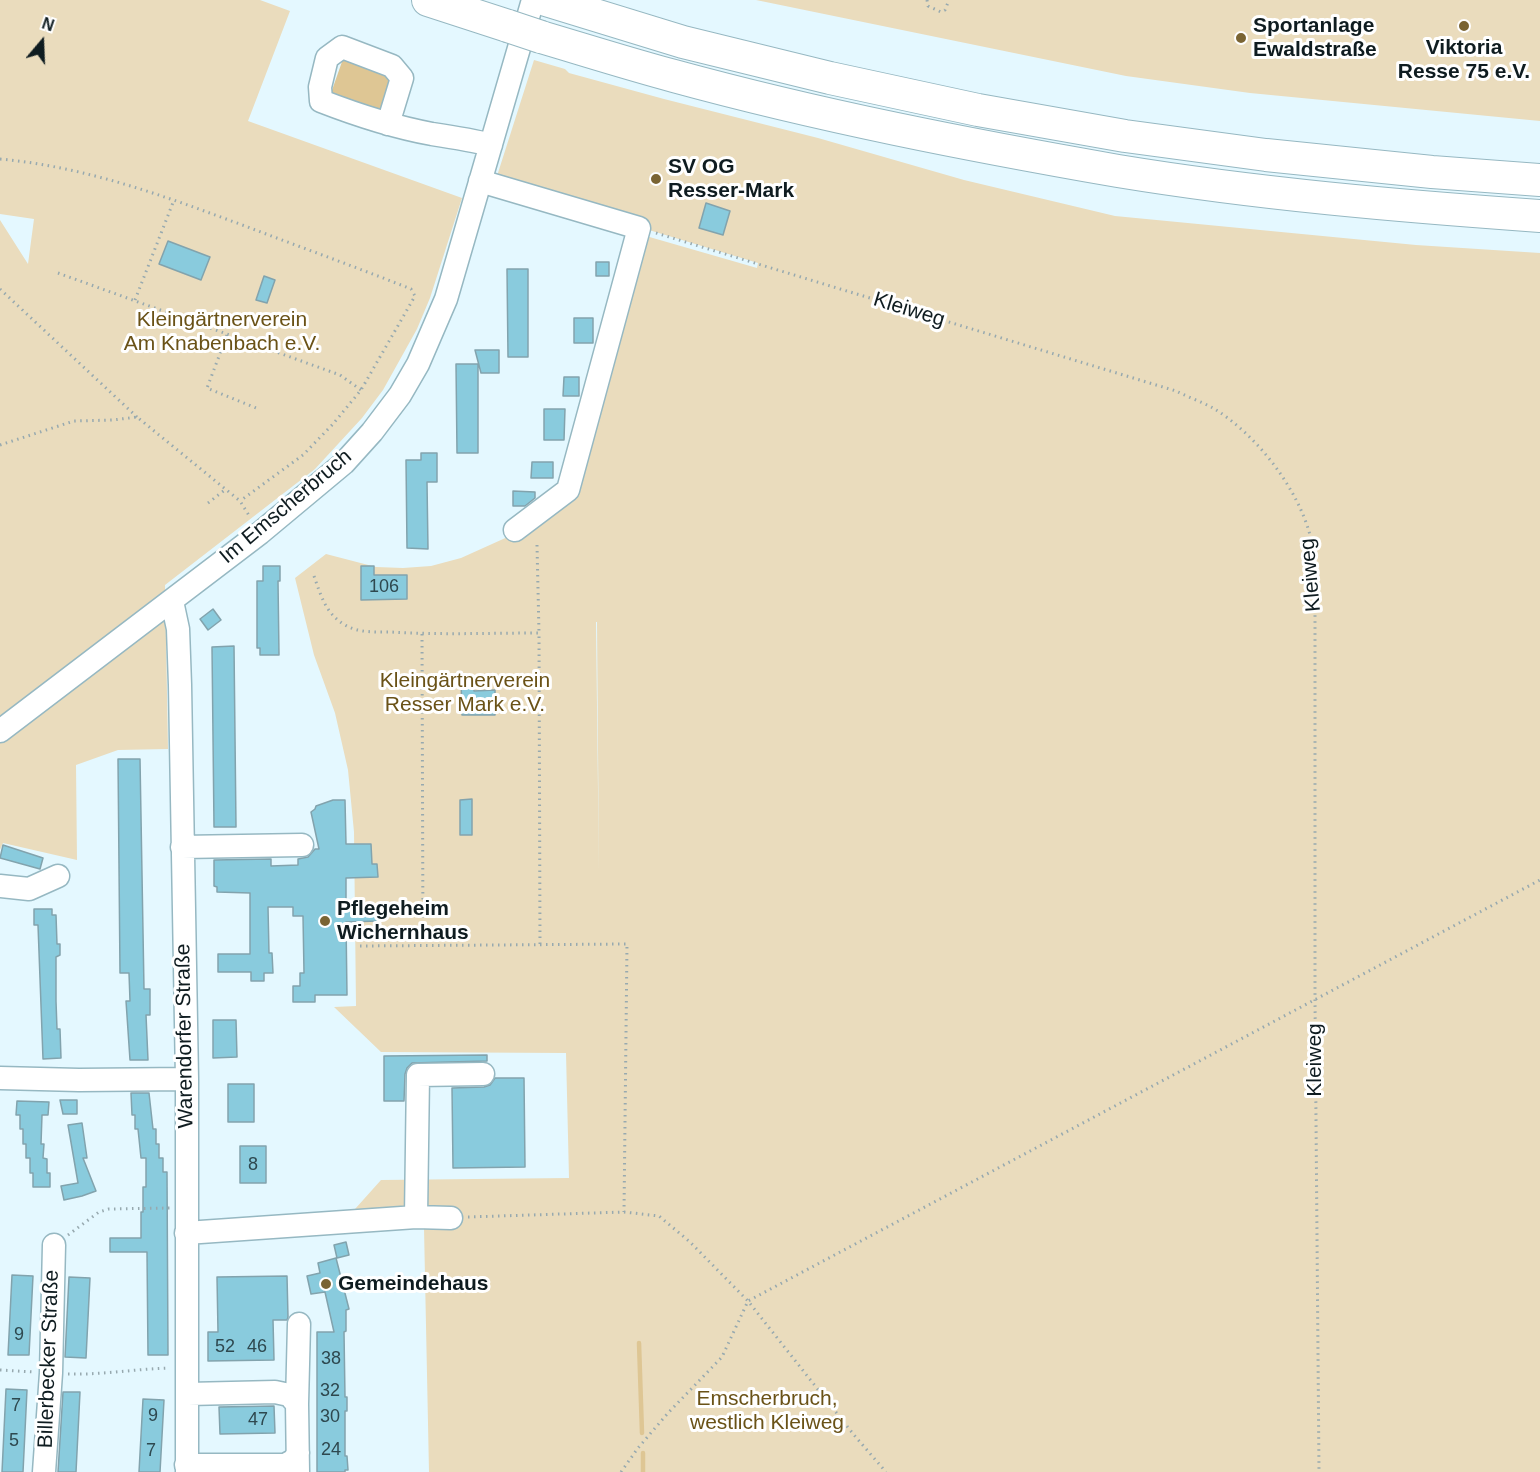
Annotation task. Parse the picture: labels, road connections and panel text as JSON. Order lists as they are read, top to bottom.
{
  "streets": {
    "street": ["Im Emscherbruch", "Warendorfer Straße", "Billerbecker Straße"],
    "path": ["Kleiweg"]
  },
  "crossings": [
    ["Im Emscherbruch", "Warendorfer Straße"]
  ],
  "parks": ["Kleingärtnerverein Am Knabenbach e.V.", "Kleingärtnerverein Resser Mark e.V.", "Emscherbruch, westlich Kleiweg"],
  "places": [
    "Viktoria Resse 75 e.V.",
    "Sportanlage Ewaldstraße",
    "SV OG Resser-Mark",
    "Pflegeheim Wichernhaus",
    "Gemeindehaus"
  ],
  "house_numbers": [
    "106",
    "8",
    "9",
    "52",
    "46",
    "38",
    "32",
    "7",
    "9",
    "30",
    "47",
    "5",
    "24",
    "7"
  ],
  "north": "top"
}
